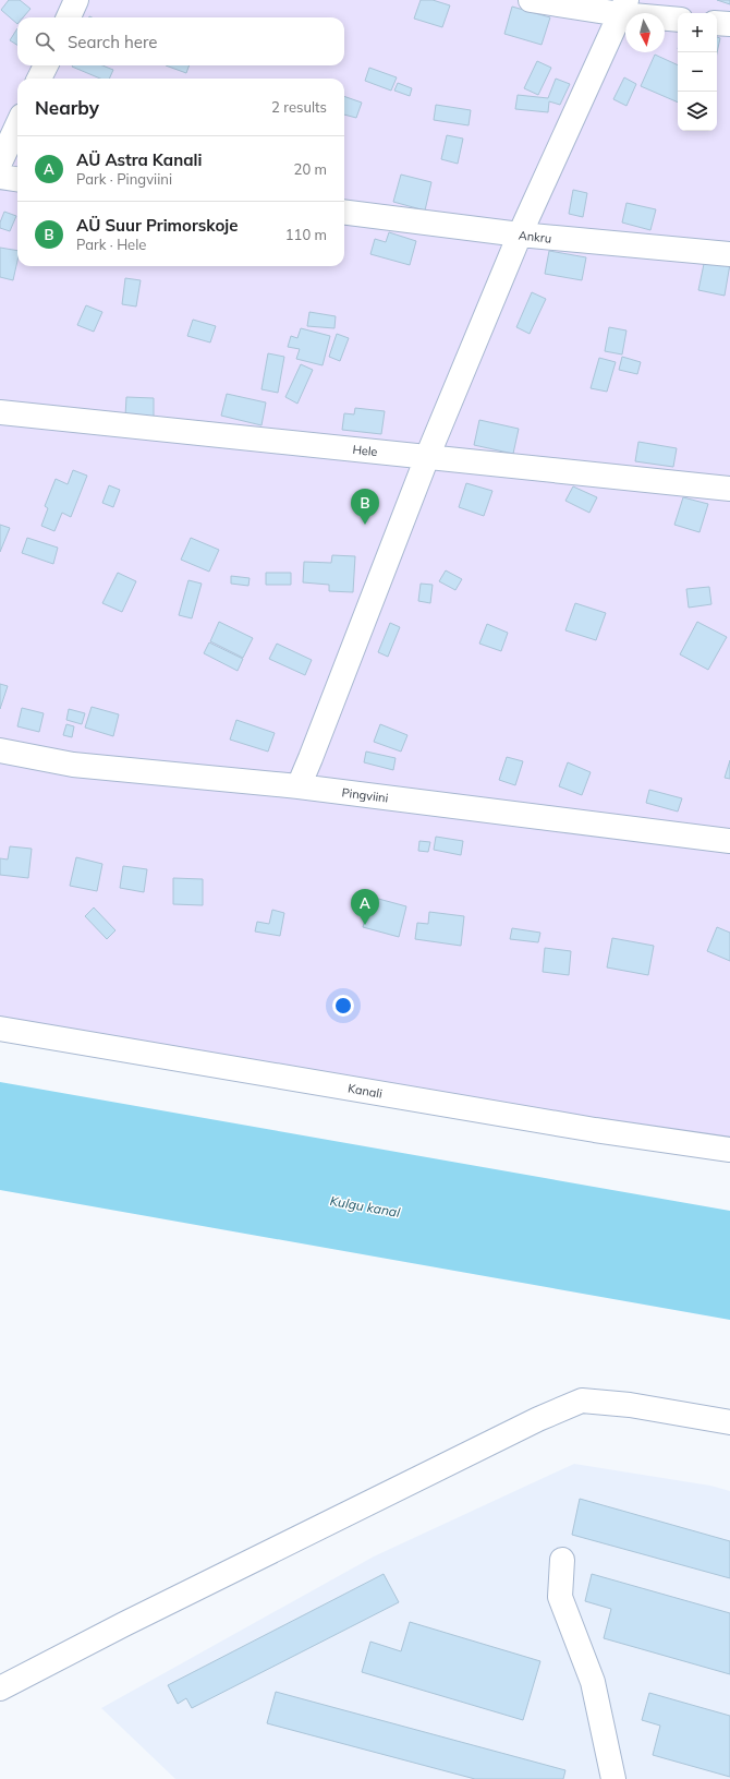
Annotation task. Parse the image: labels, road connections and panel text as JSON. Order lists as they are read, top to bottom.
{
  "streets": {
    "street": [
      "Ankru",
      "Hele",
      "Pingviini",
      "Kanali"
    ]
  },
  "water": ["Kulgu kanal"],
  "north": "bottom",
  "page": {
    "map_buttons": ["+", "−"],
    "search": "Search here",
    "heading": ["Nearby", "2 results"],
    "list": [
      {
        "mark": "A",
        "name": "AÜ Astra Kanali",
        "note": "Park · Pingviini",
        "value": "20 m"
      },
      {
        "mark": "B",
        "name": "AÜ Suur Primorskoje",
        "note": "Park · Hele",
        "value": "110 m"
      }
    ],
    "pins": ["B", "A"]
  }
}
